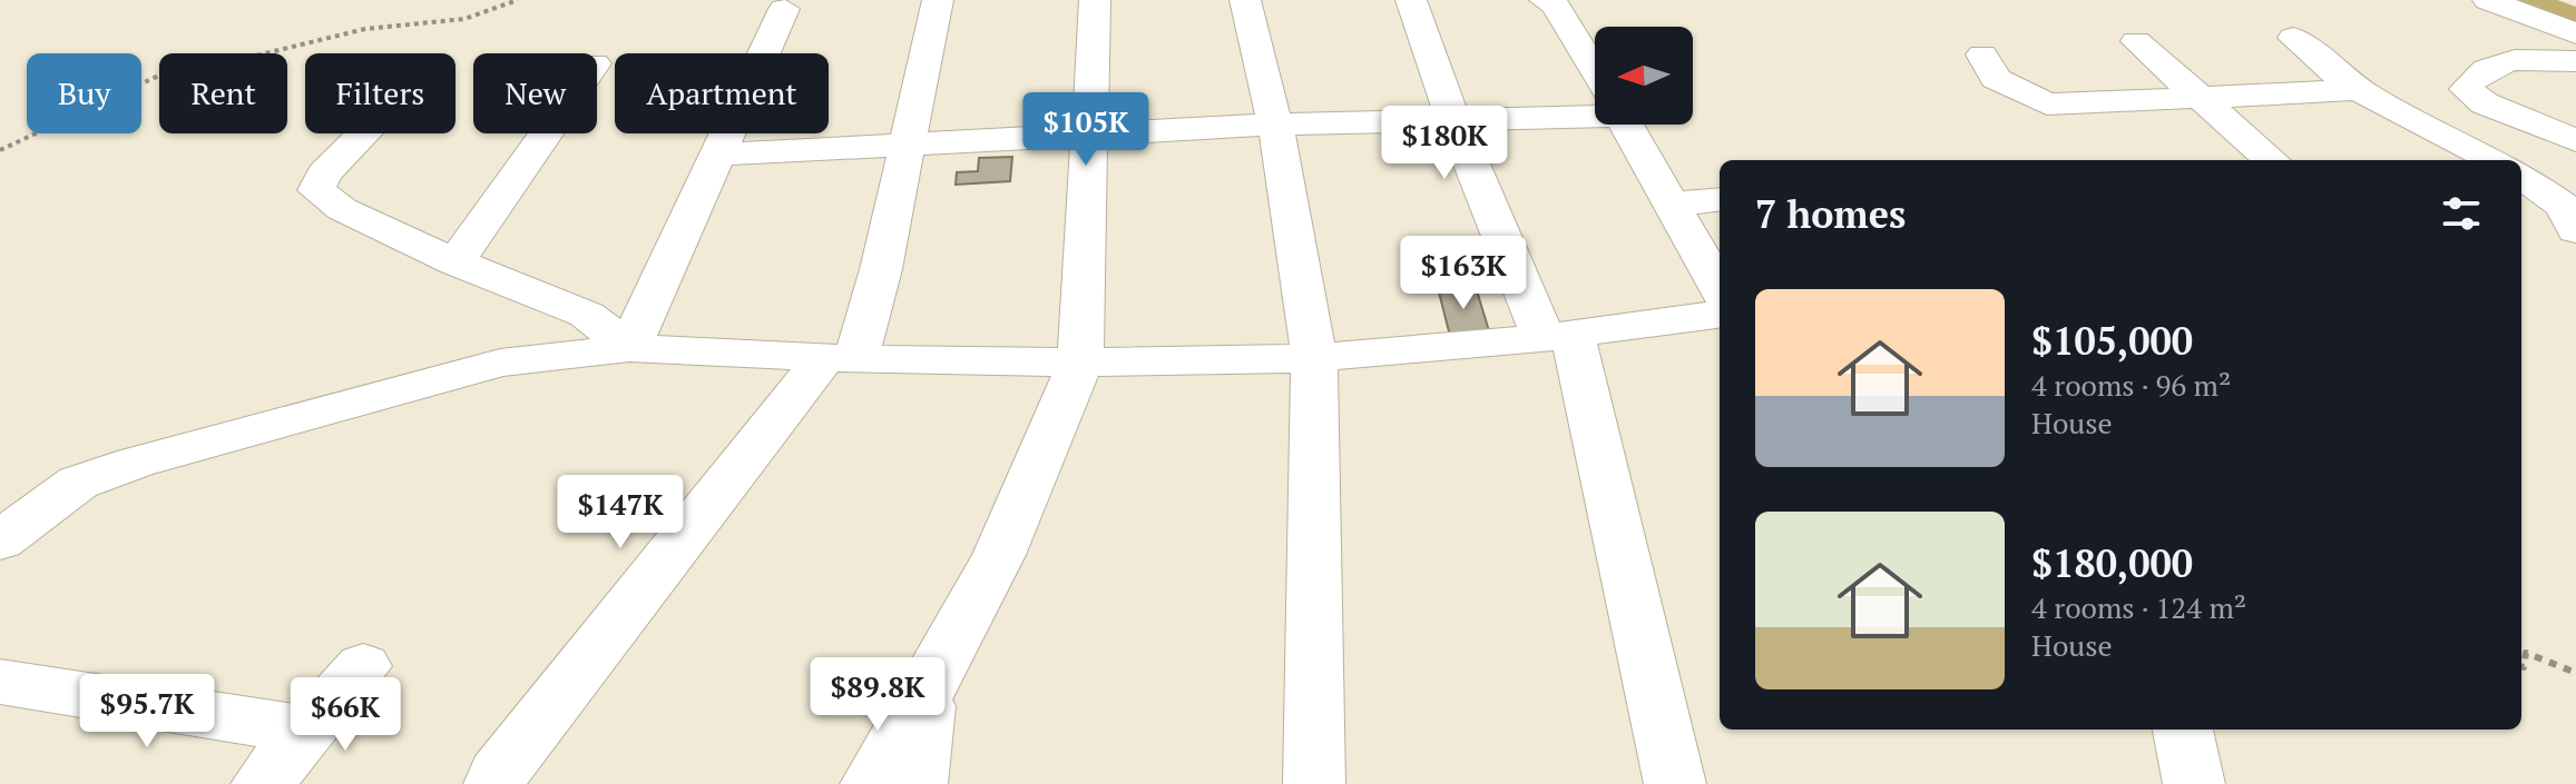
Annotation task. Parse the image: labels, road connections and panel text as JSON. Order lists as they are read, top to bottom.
{
  "north": "left",
  "page": {
    "chip": [
      "Buy",
      "Rent",
      "Filters",
      "New",
      "Apartment"
    ],
    "price": [
      "$105K",
      "$180K",
      "$163K",
      "$147K",
      "$89.8K",
      "$95.7K",
      "$66K"
    ],
    "heading": "7 homes",
    "list": [
      {
        "name": "$105,000",
        "note": "4 rooms · 96 m² · House"
      },
      {
        "name": "$180,000",
        "note": "4 rooms · 124 m² · House"
      }
    ]
  }
}
